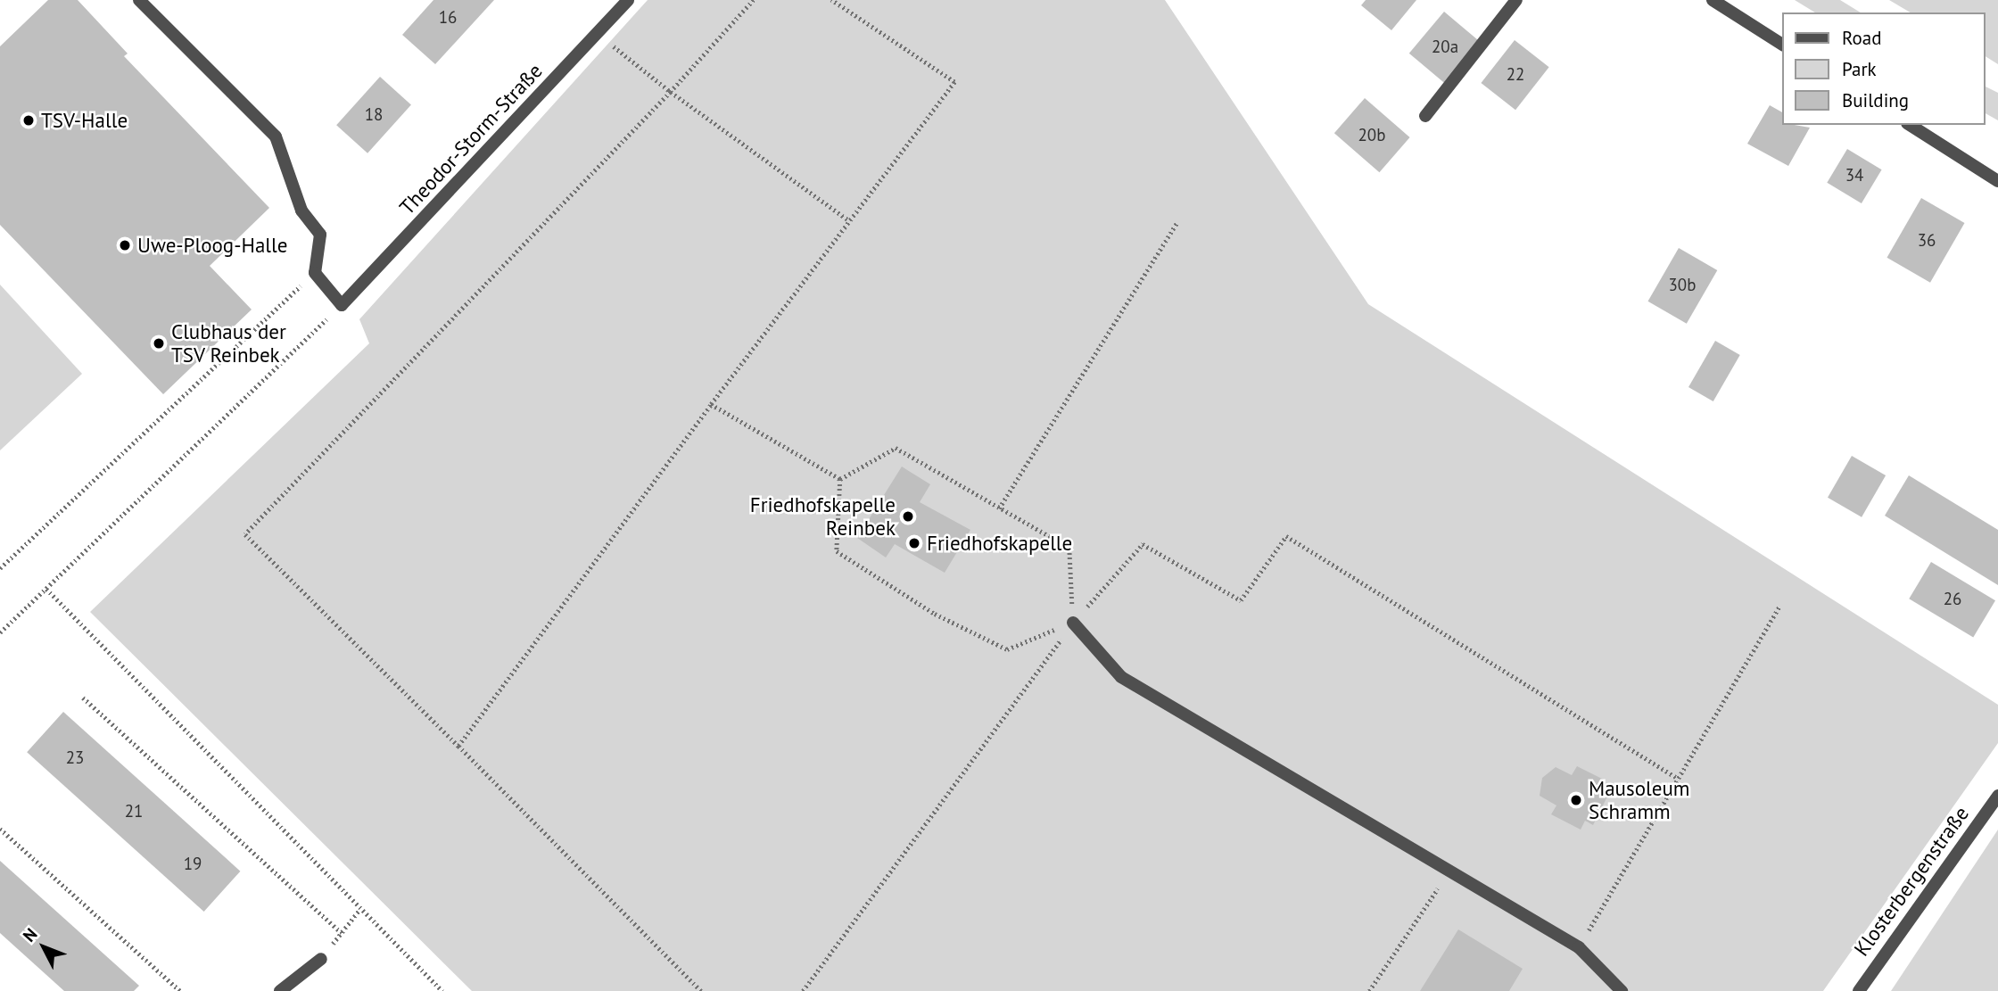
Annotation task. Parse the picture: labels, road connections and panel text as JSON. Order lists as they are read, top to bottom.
{
  "streets": {
    "street": ["Theodor-Storm-Straße", "Klosterbergenstraße"]
  },
  "places": [
    "TSV-Halle",
    "Uwe-Ploog-Halle",
    "Clubhaus der TSV Reinbek",
    "Friedhofskapelle Reinbek",
    "Friedhofskapelle",
    "Mausoleum Schramm"
  ],
  "house_numbers": [
    "16",
    "20a",
    "22",
    "18",
    "20b",
    "34",
    "36",
    "30b",
    "26",
    "23",
    "21",
    "19"
  ],
  "legend": ["Road", "Park", "Building"],
  "north": "top left"
}
